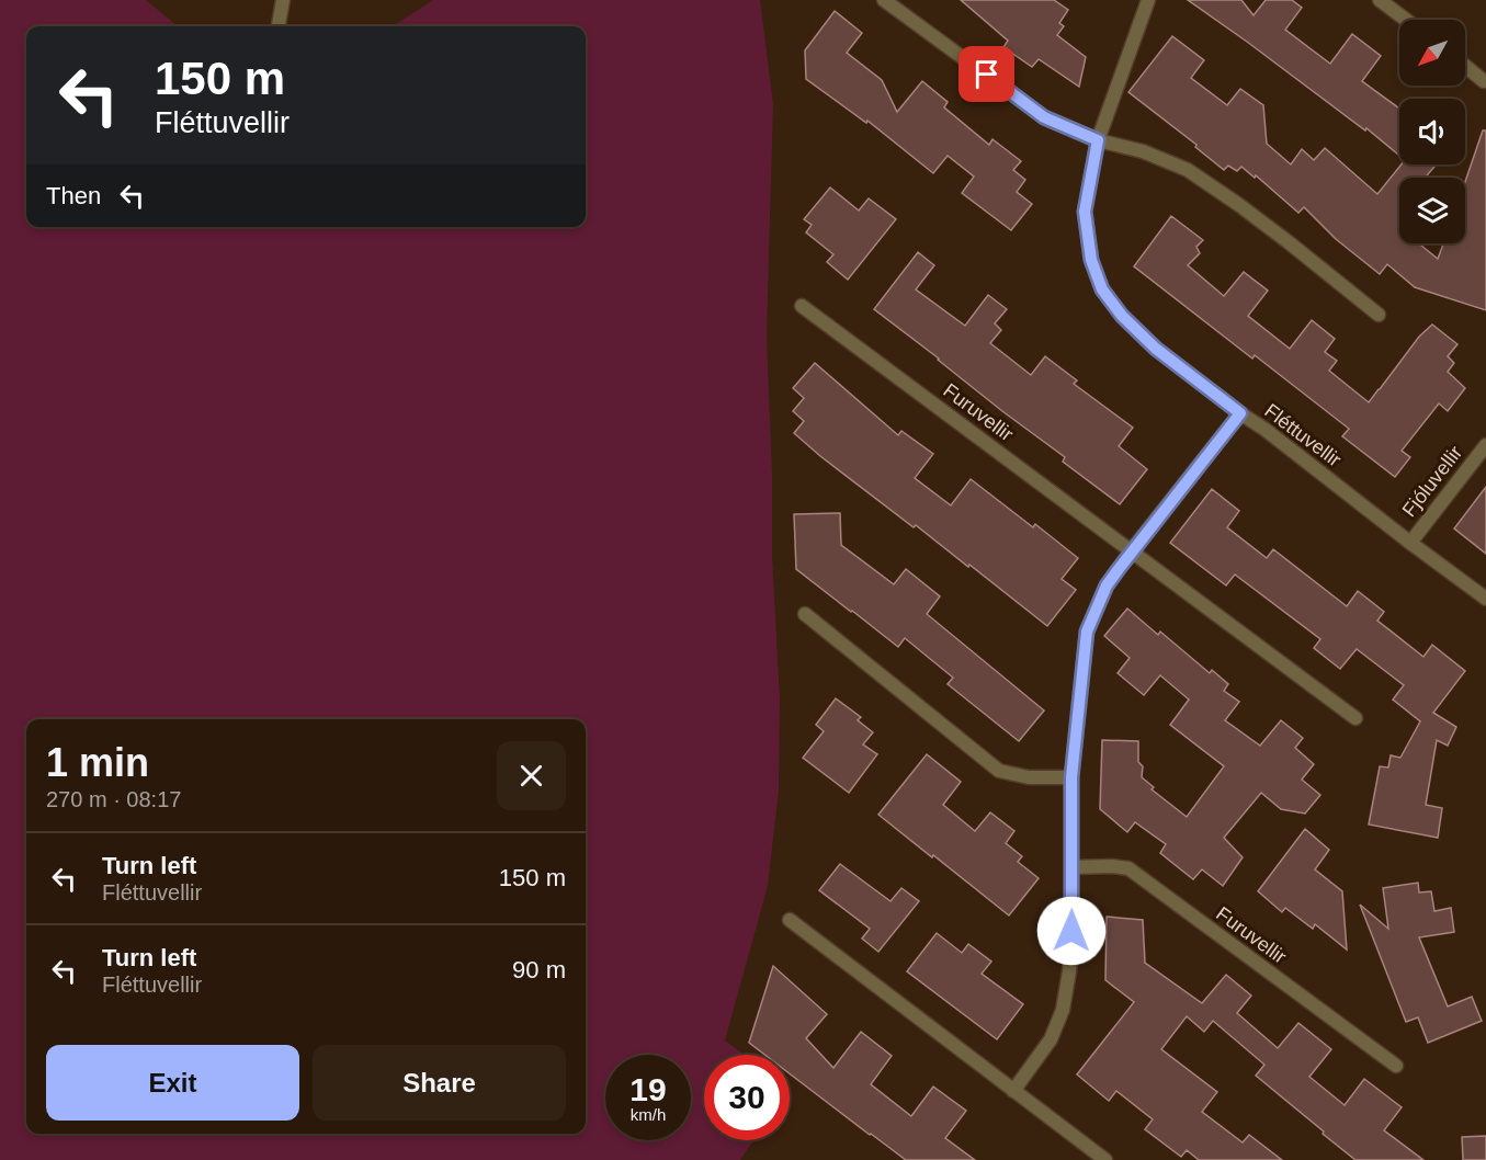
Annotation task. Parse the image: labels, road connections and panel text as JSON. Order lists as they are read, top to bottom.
{
  "streets": {
    "street": ["Furuvellir", "Fléttuvellir", "Fjóluvellir"]
  },
  "crossings": [
    ["Fléttuvellir", "Fjóluvellir"]
  ],
  "north": "bottom left",
  "page": {
    "turn": ["150 m", "Fléttuvellir"],
    "then": "Then",
    "heading": ["1 min", "270 m · 08:17"],
    "list": [
      {
        "name": "Turn left",
        "note": "Fléttuvellir",
        "value": "150 m"
      },
      {
        "name": "Turn left",
        "note": "Fléttuvellir",
        "value": "90 m"
      }
    ],
    "buttons": ["Exit", "Share"],
    "speed": "19 km/h",
    "limit": "30"
  }
}
